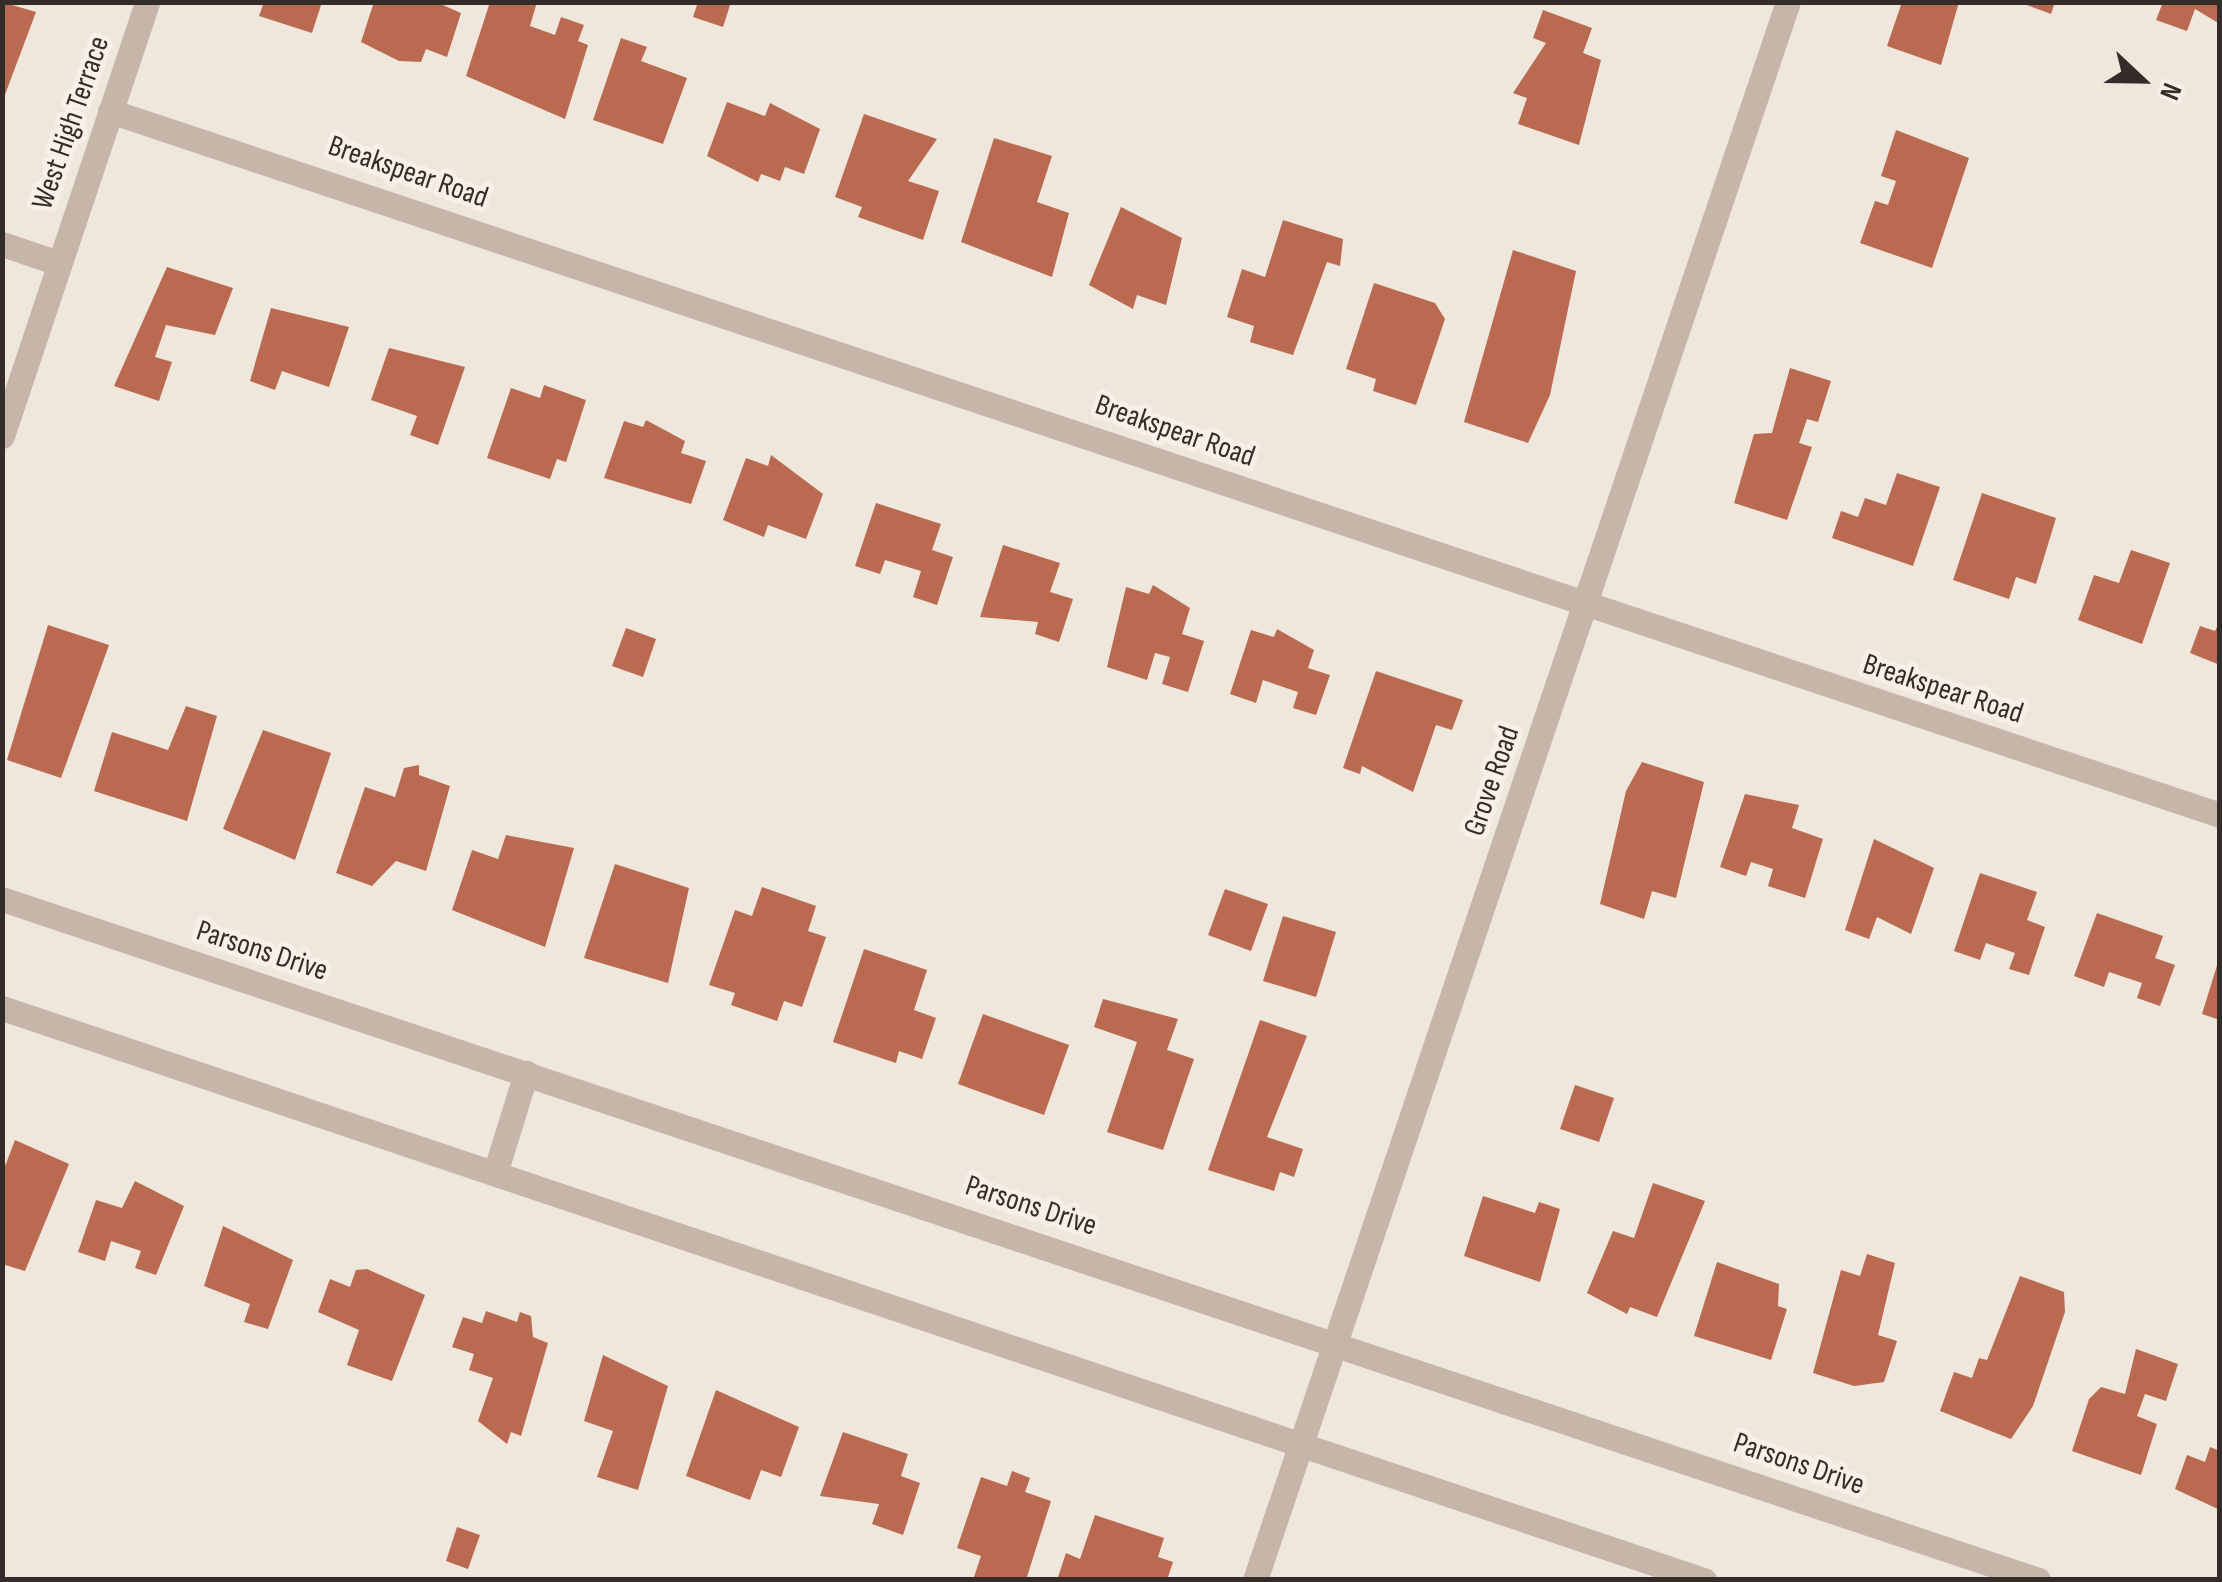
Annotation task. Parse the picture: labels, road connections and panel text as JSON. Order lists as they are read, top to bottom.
{
  "streets": {
    "street": [
      "West High Terrace",
      "Breakspear Road",
      "Grove Road",
      "Parsons Drive"
    ]
  },
  "crossings": [
    ["West High Terrace", "Breakspear Road"],
    ["Breakspear Road", "Grove Road"],
    ["Grove Road", "Parsons Drive"]
  ],
  "north": "right"
}
